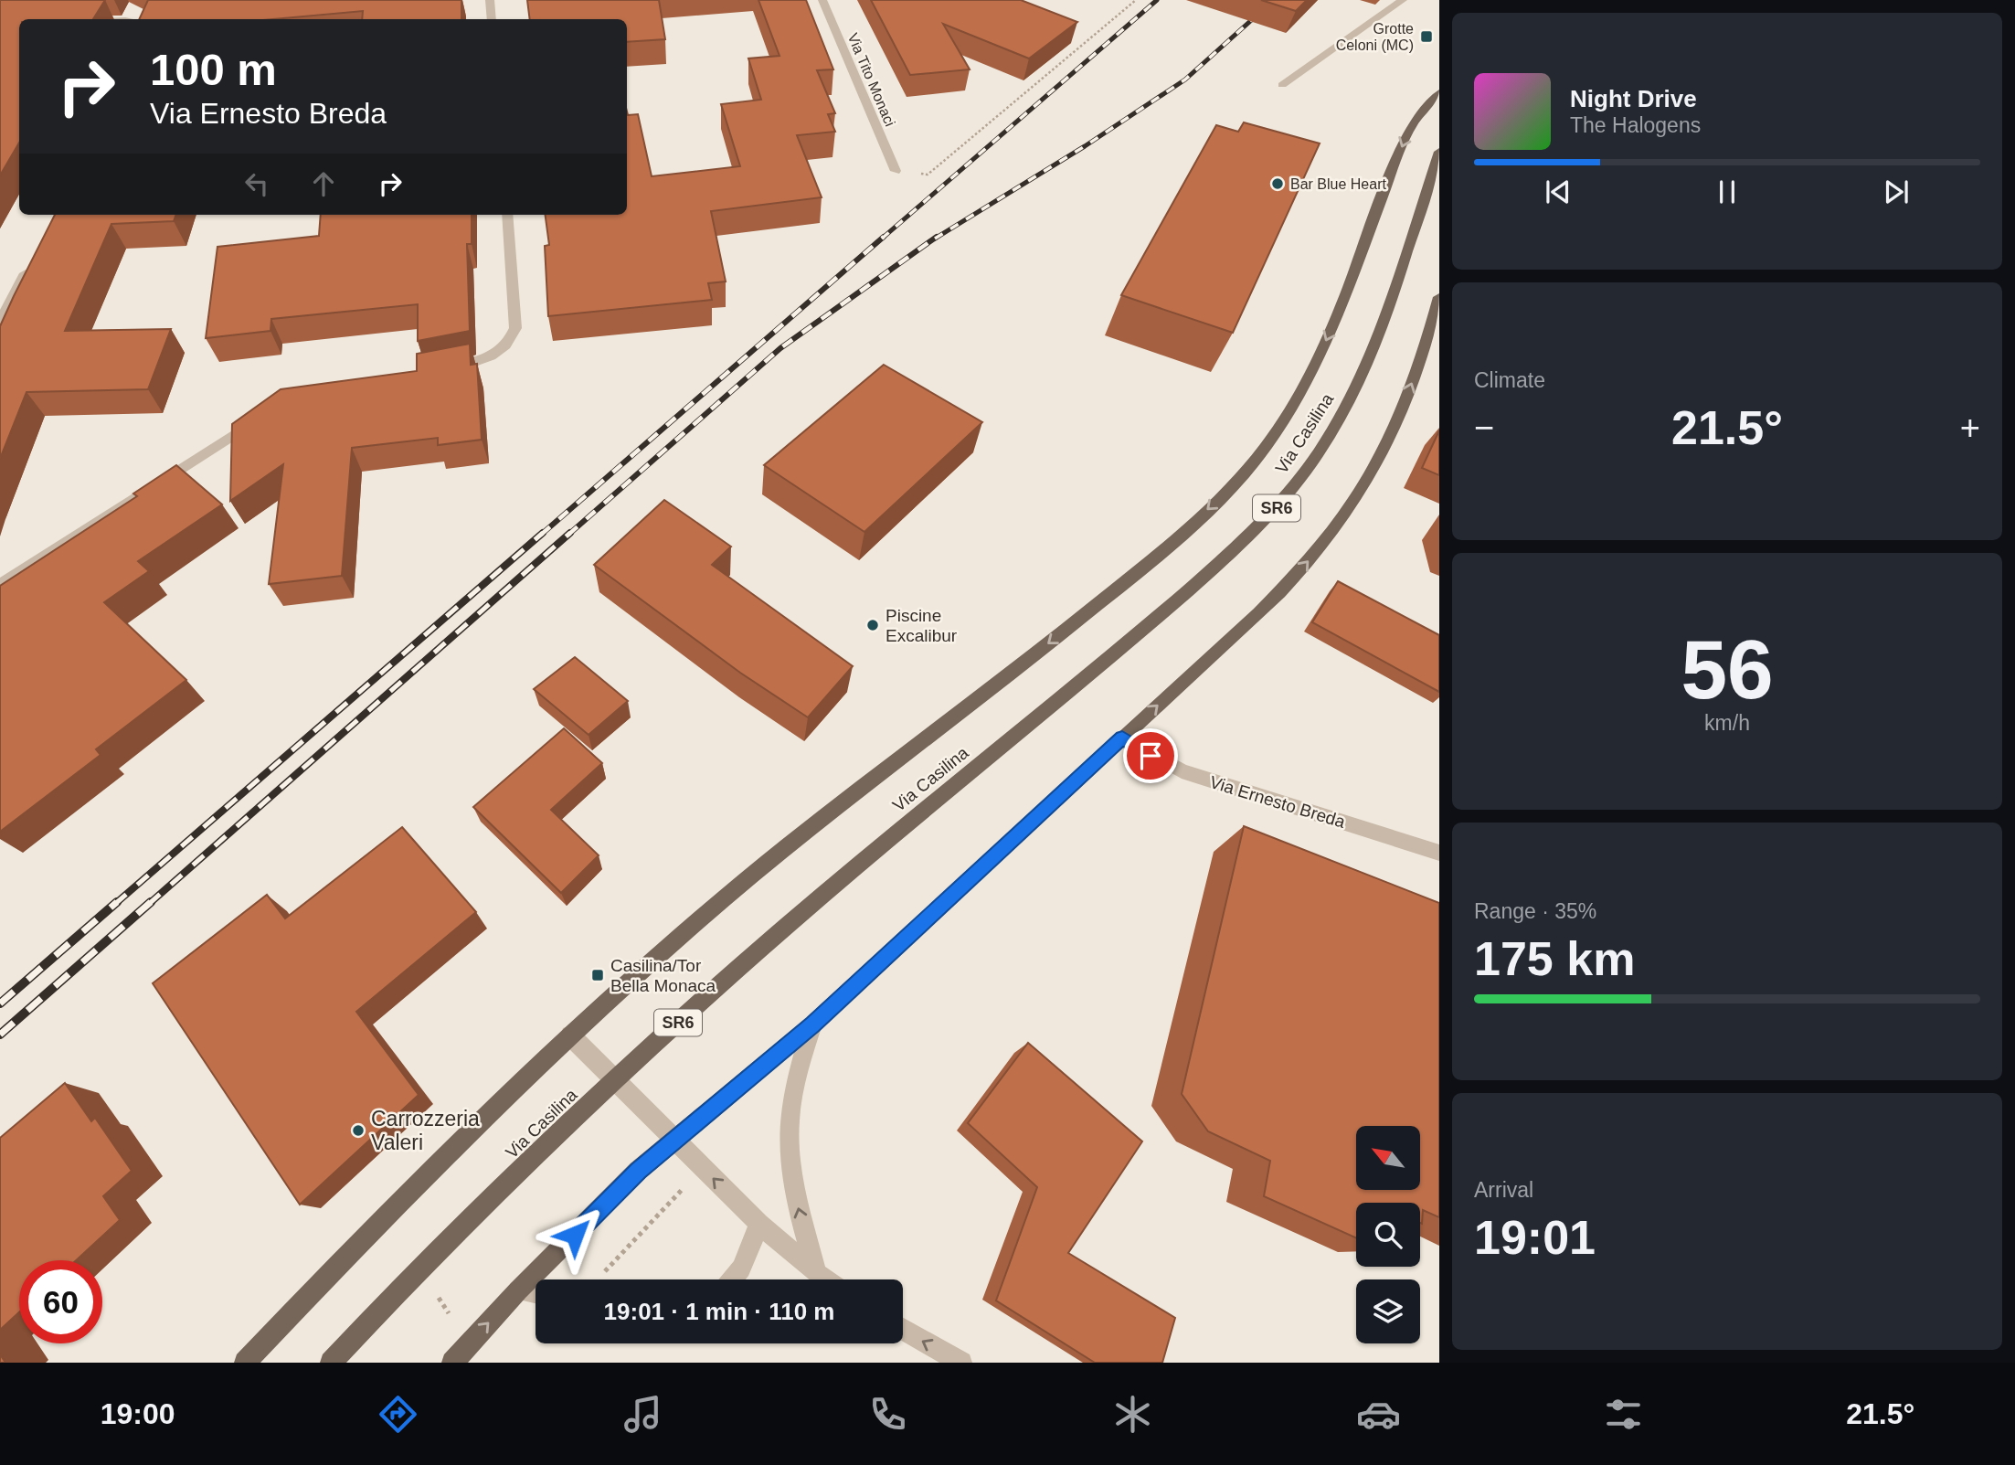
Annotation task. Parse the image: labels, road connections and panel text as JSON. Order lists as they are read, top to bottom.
{
  "streets": {
    "main road": ["Via Casilina", "SR6"],
    "street": ["Via Tito Monaci", "Via Ernesto Breda"]
  },
  "places": {
    "transit": ["Grotte Celoni (MC)", "Casilina/Tor Bella Monaca"],
    "other": ["Bar Blue Heart", "Piscine Excalibur", "Carrozzeria Valeri"]
  },
  "north": "top left",
  "page": {
    "turn": ["100 m", "Via Ernesto Breda"],
    "song": ["Night Drive", "The Halogens"],
    "tile": [
      "Climate",
      ["56", "km/h"],
      ["Range · 35%", "175 km"],
      ["Arrival", "19:01"]
    ],
    "heat": ["−", "21.5°", "+"],
    "limit": "60",
    "trip": "19:01 · 1 min · 110 m",
    "tabs": ["19:00", "21.5°"]
  }
}
